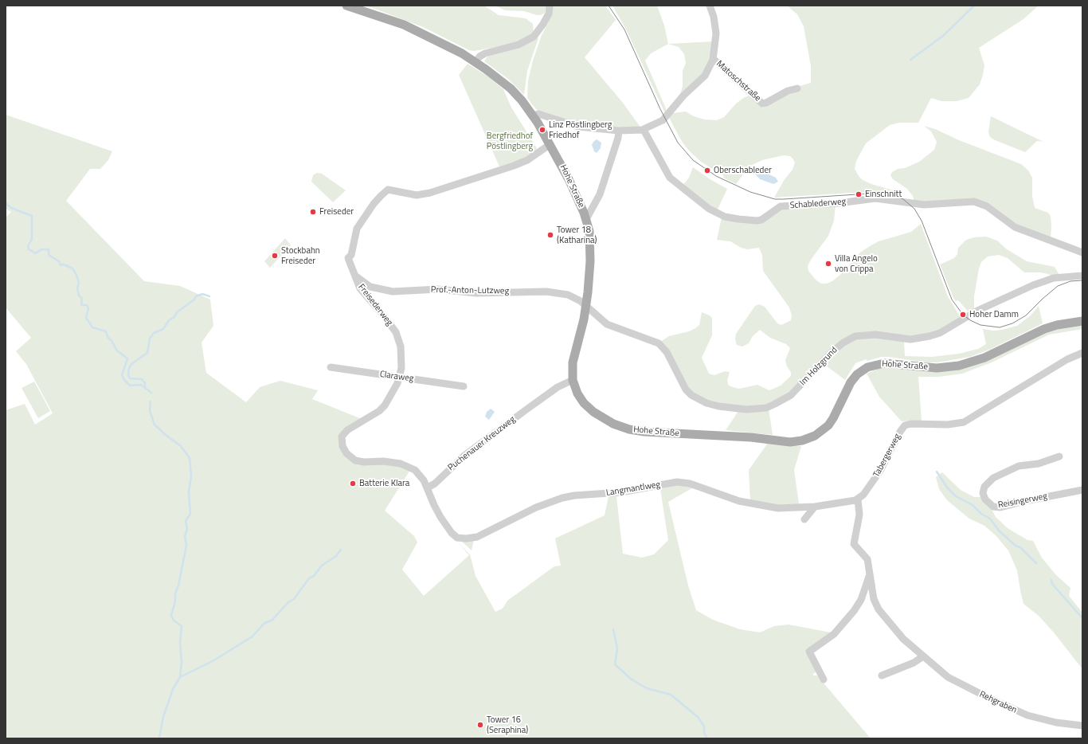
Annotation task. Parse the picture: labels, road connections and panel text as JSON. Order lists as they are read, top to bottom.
{
  "streets": {
    "main road": ["Hohe Straße"],
    "street": [
      "Matoschstraße",
      "Schablederweg",
      "Prof.-Anton-Lutzweg",
      "Freisederweg",
      "Im Holzgrund",
      "Claraweg",
      "Puchenauer Kreuzweg",
      "Tabergerweg",
      "Langmantlweg",
      "Reisingerweg",
      "Rehgraben"
    ]
  },
  "crossings": [
    ["Matoschstraße", "Hohe Straße"],
    ["Matoschstraße", "Schablederweg"],
    ["Hohe Straße", "Prof.-Anton-Lutzweg"],
    ["Hohe Straße", "Freisederweg"],
    ["Hohe Straße", "Im Holzgrund"],
    ["Hohe Straße", "Puchenauer Kreuzweg"],
    ["Prof.-Anton-Lutzweg", "Freisederweg"],
    ["Prof.-Anton-Lutzweg", "Im Holzgrund"],
    ["Freisederweg", "Claraweg"],
    ["Freisederweg", "Puchenauer Kreuzweg"],
    ["Freisederweg", "Langmantlweg"],
    ["Puchenauer Kreuzweg", "Langmantlweg"],
    ["Tabergerweg", "Rehgraben"]
  ],
  "parks": ["Bergfriedhof Pöstlingberg"],
  "places": [
    "Linz Pöstlingberg Friedhof",
    "Oberschableder",
    "Einschnitt",
    "Freiseder",
    "Tower 18 (Katharina)",
    "Stockbahn Freiseder",
    "Villa Angelo von Crippa",
    "Hoher Damm",
    "Batterie Klara",
    "Tower 16 (Seraphina)"
  ]
}
